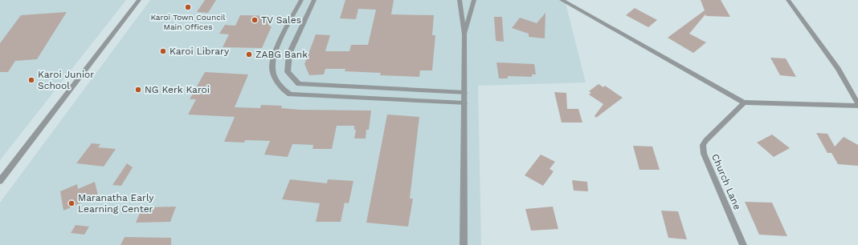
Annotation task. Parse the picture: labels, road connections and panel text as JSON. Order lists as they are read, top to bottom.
{
  "streets": {
    "street": ["Church Lane"]
  },
  "places": [
    "Karoi Town Council Main Offices",
    "TV Sales",
    "Karoi Library",
    "ZABG Bank",
    "Karoi Junior School",
    "NG Kerk Karoi",
    "Maranatha Early Learning Center"
  ]
}
